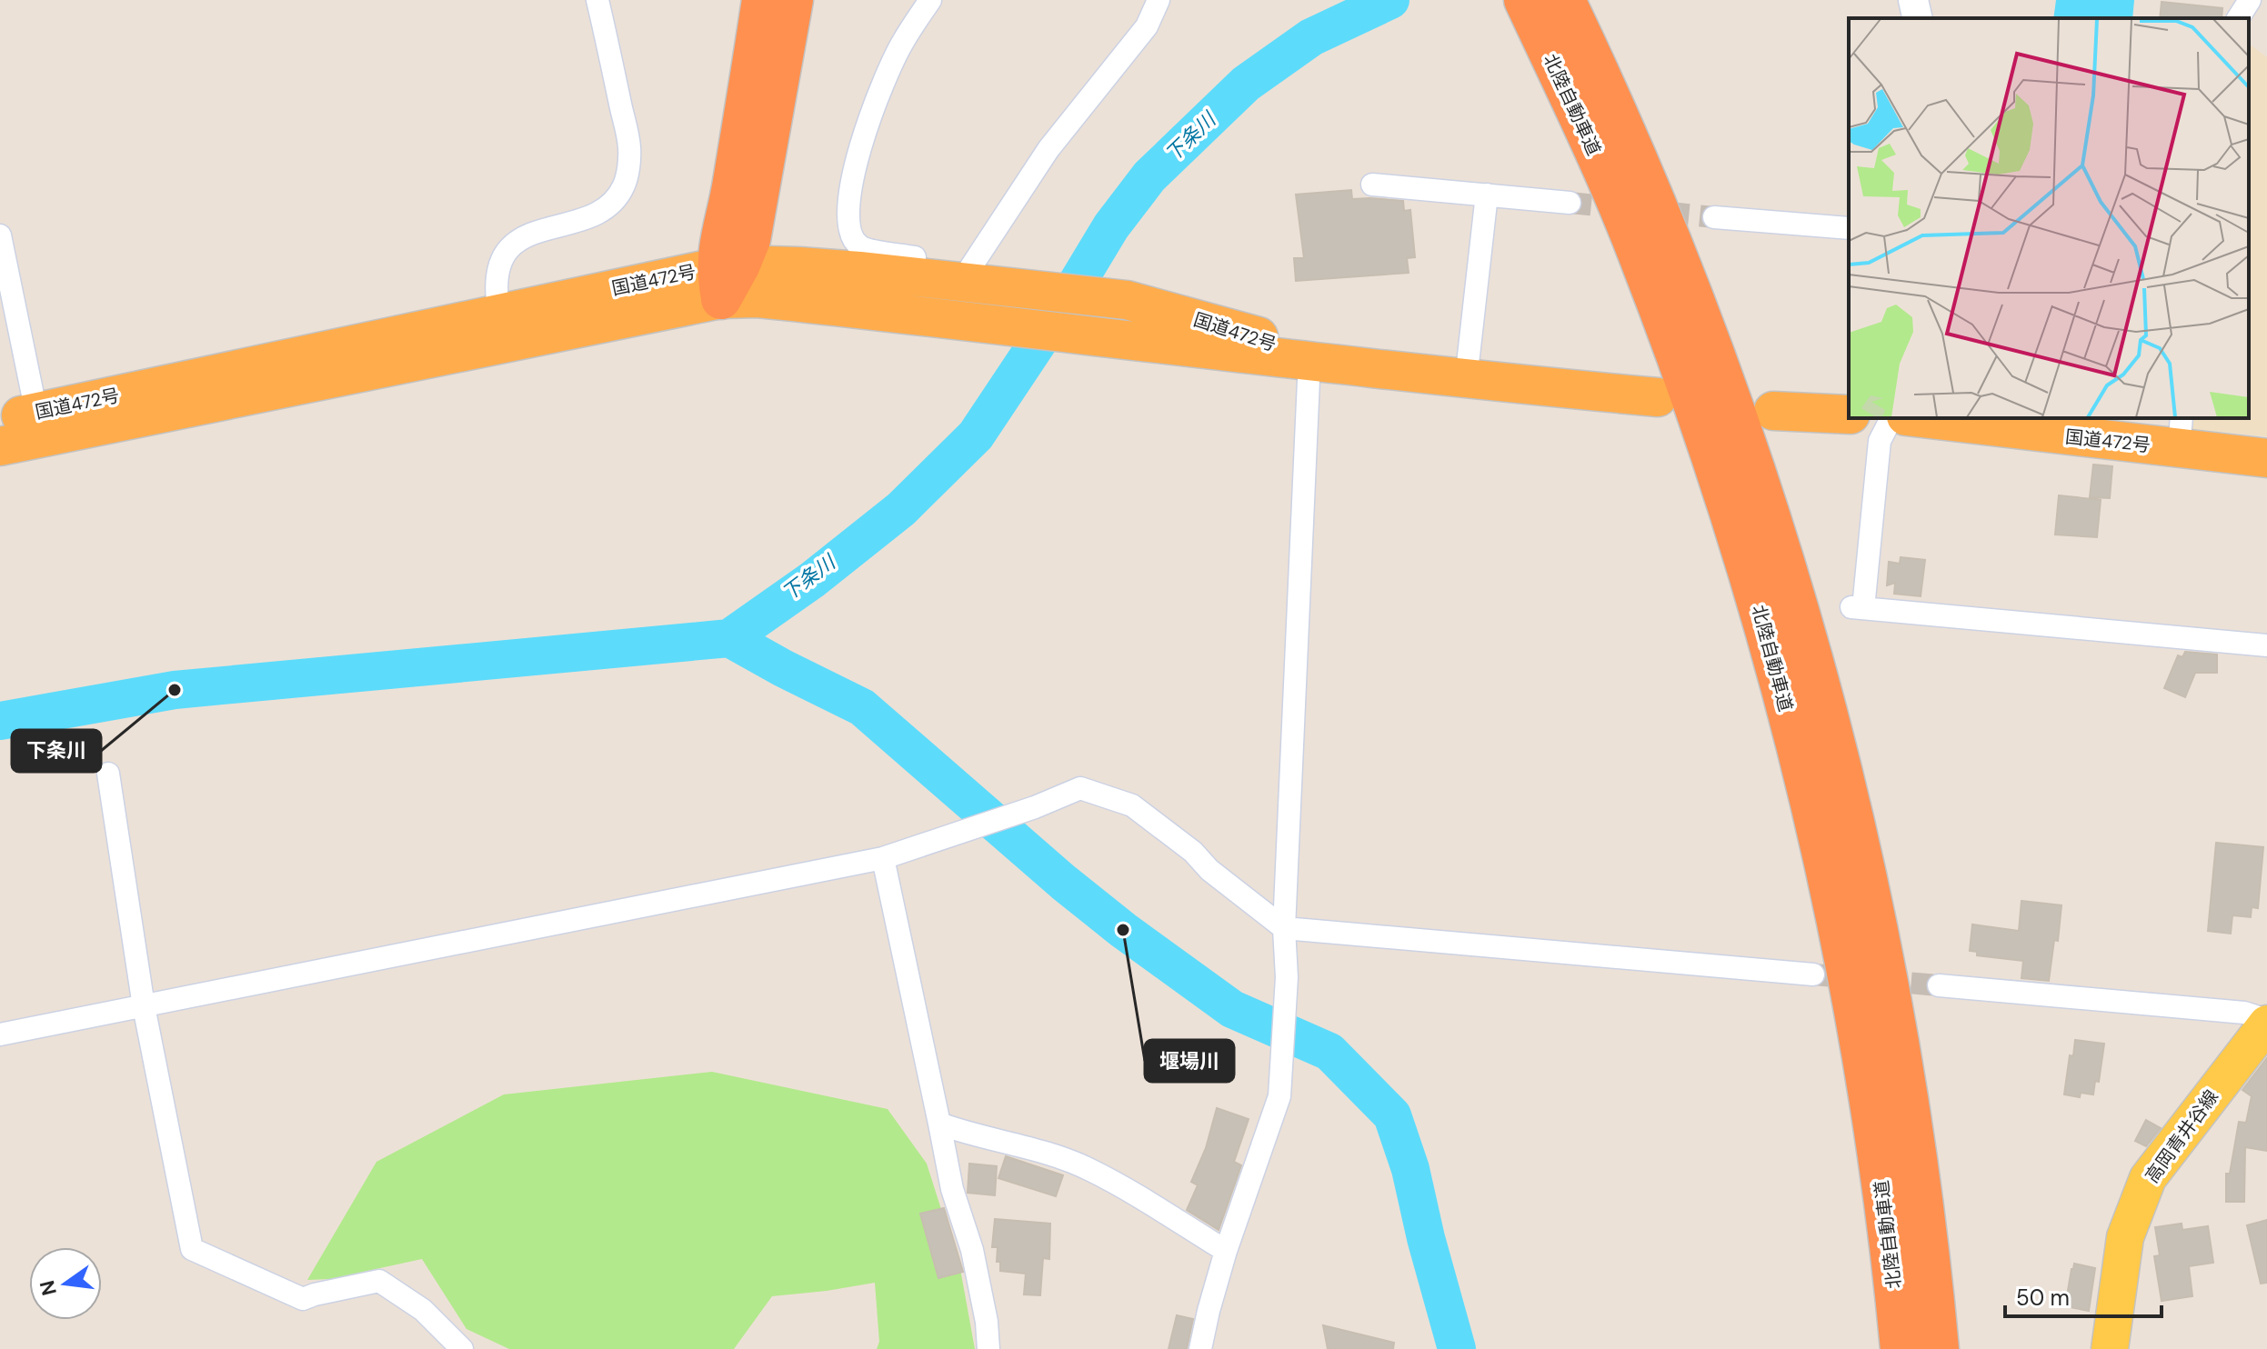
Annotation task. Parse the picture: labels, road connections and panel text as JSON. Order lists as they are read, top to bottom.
{
  "streets": {
    "highway": ["北陸自動車道", "国道472号"],
    "main road": ["高岡青井谷線"]
  },
  "water": ["下条川"],
  "places": ["下条川", "堰場川"],
  "scale_bar": "50 m",
  "north": "left"
}
